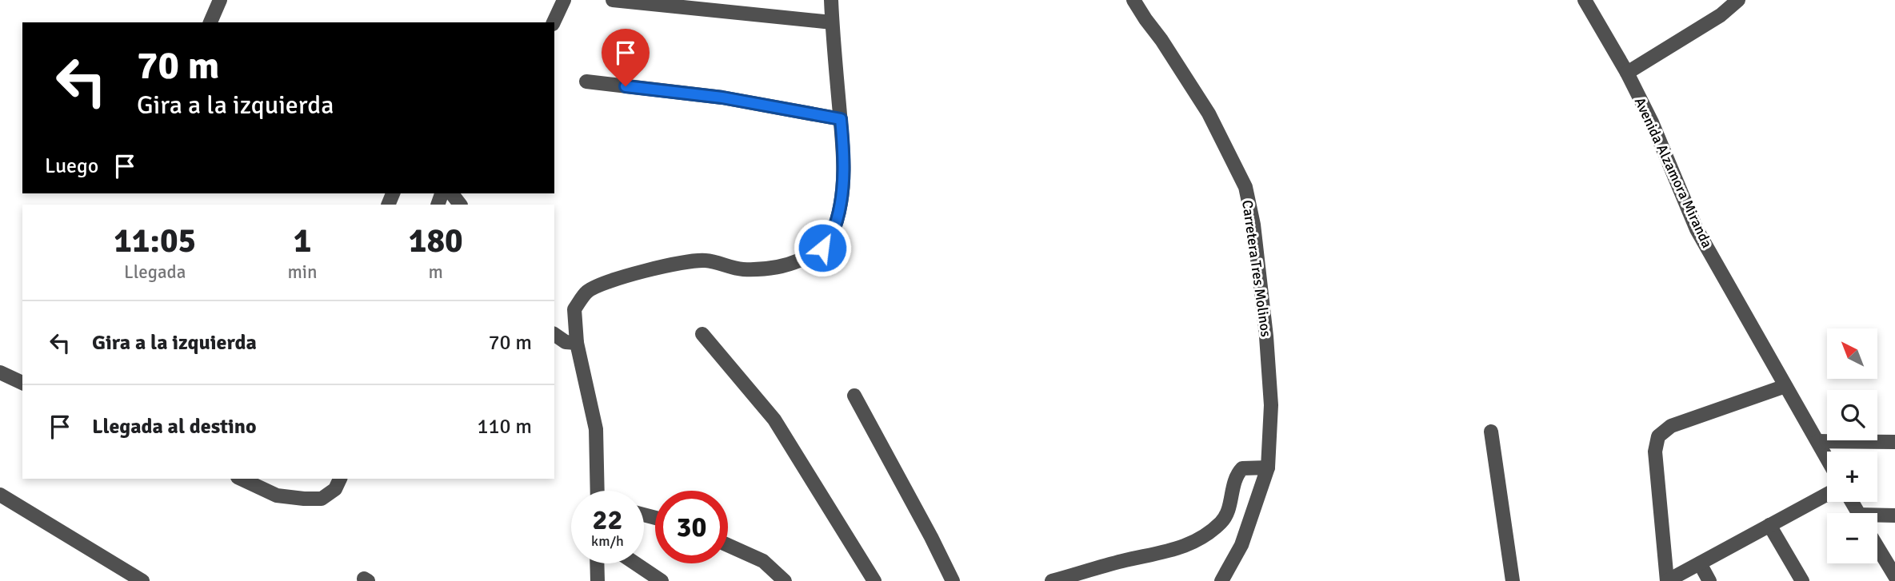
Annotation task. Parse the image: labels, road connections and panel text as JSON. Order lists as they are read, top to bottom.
{
  "streets": {
    "street": ["Avenida Alzamora Miranda", "Carretera Tres Molinos"]
  },
  "north": "top left",
  "page": {
    "turn": ["70 m", "Gira a la izquierda"],
    "then": "Luego",
    "eta": [
      "11:05",
      "Llegada",
      "1",
      "min",
      "180",
      "m"
    ],
    "list": [
      {
        "name": "Gira a la izquierda",
        "value": "70 m"
      },
      {
        "name": "Llegada al destino",
        "value": "110 m"
      }
    ],
    "map_buttons": ["+", "−"],
    "speed": "22 km/h",
    "limit": "30"
  }
}
